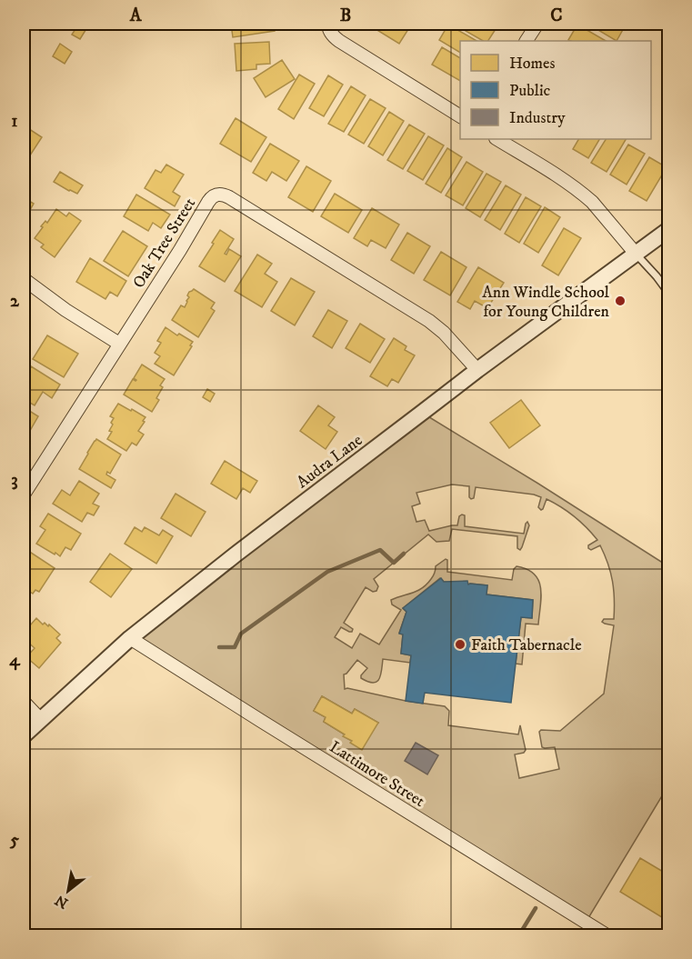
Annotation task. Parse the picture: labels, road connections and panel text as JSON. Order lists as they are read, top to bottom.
{
  "streets": {
    "street": ["Oak Tree Street", "Audra Lane", "Lattimore Street"]
  },
  "crossings": [
    ["Oak Tree Street", "Audra Lane"],
    ["Audra Lane", "Lattimore Street"]
  ],
  "places": ["Ann Windle School for Young Children", "Faith Tabernacle"],
  "legend": ["Homes", "Public", "Industry"],
  "north": "bottom left",
  "grid": {
    "columns": ["A", "B", "C"],
    "rows": [
      "1",
      "2",
      "3",
      "4",
      "5"
    ]
  }
}
